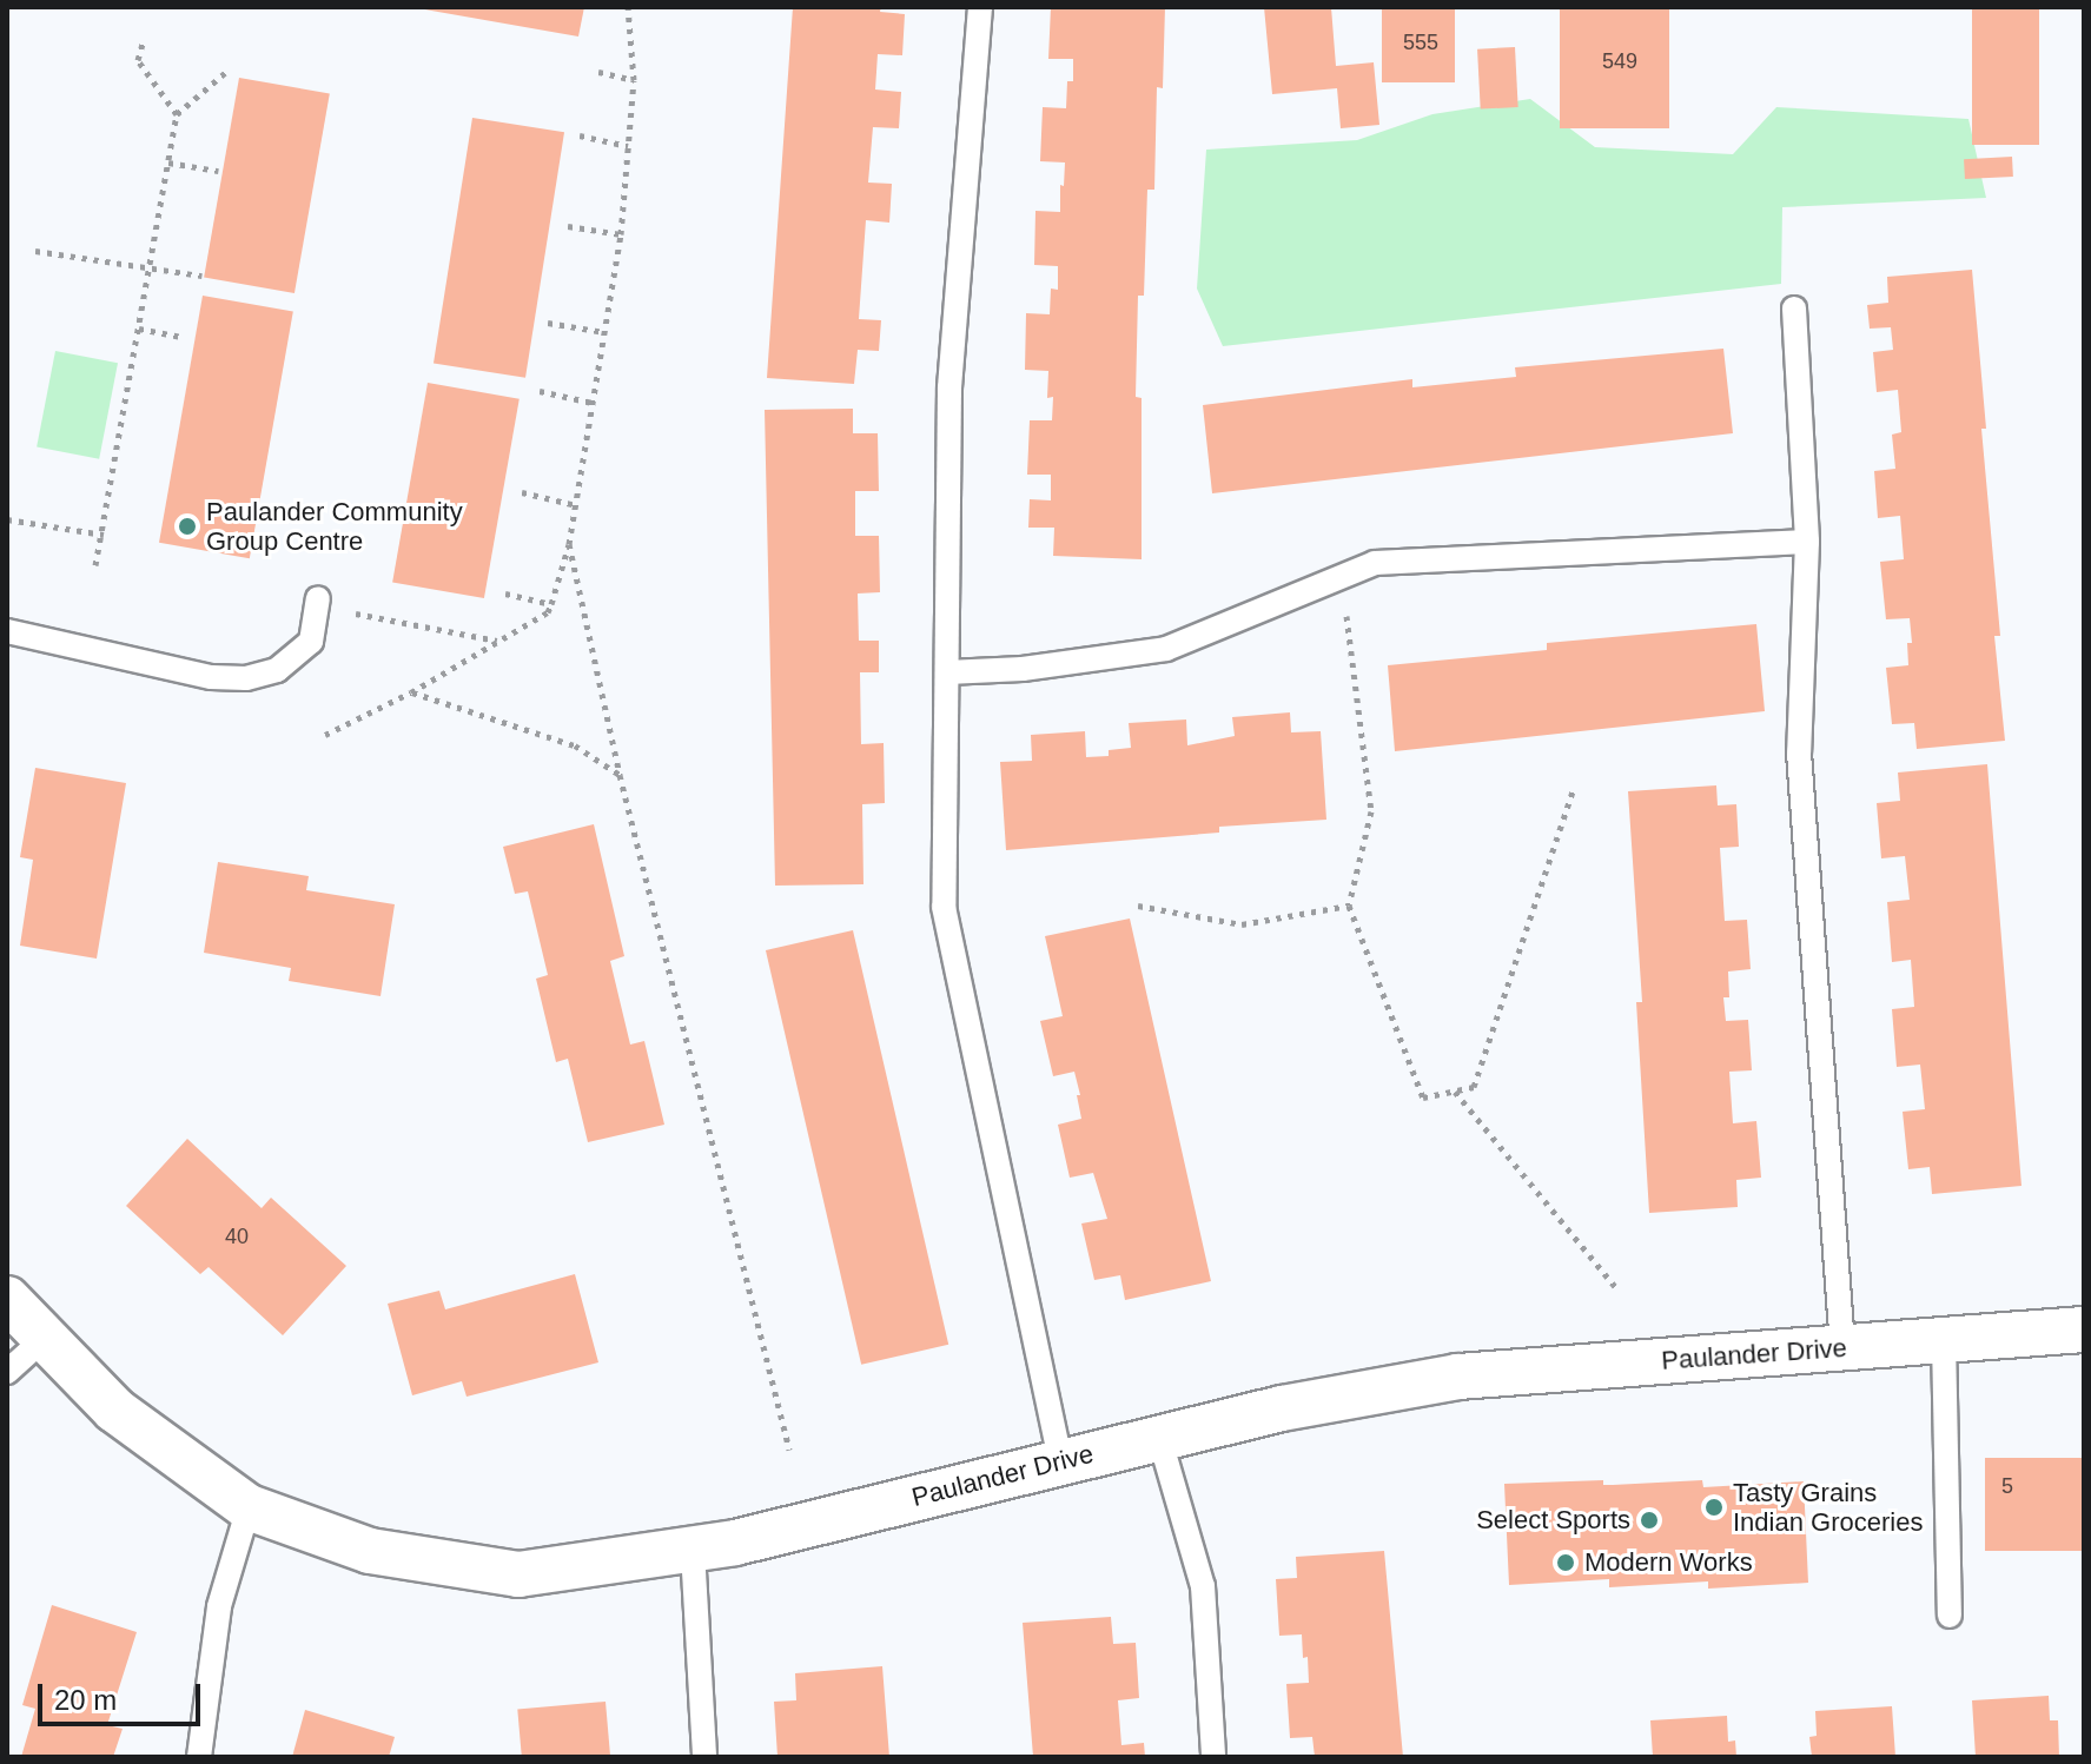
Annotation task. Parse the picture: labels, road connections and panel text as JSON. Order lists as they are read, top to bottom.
{
  "streets": {
    "street": ["Paulander Drive"]
  },
  "places": [
    "Paulander Community Group Centre",
    "Tasty Grains Indian Groceries",
    "Select Sports",
    "Modern Works"
  ],
  "house_numbers": [
    "555",
    "549",
    "40",
    "5"
  ],
  "scale_bar": "20 m"
}
